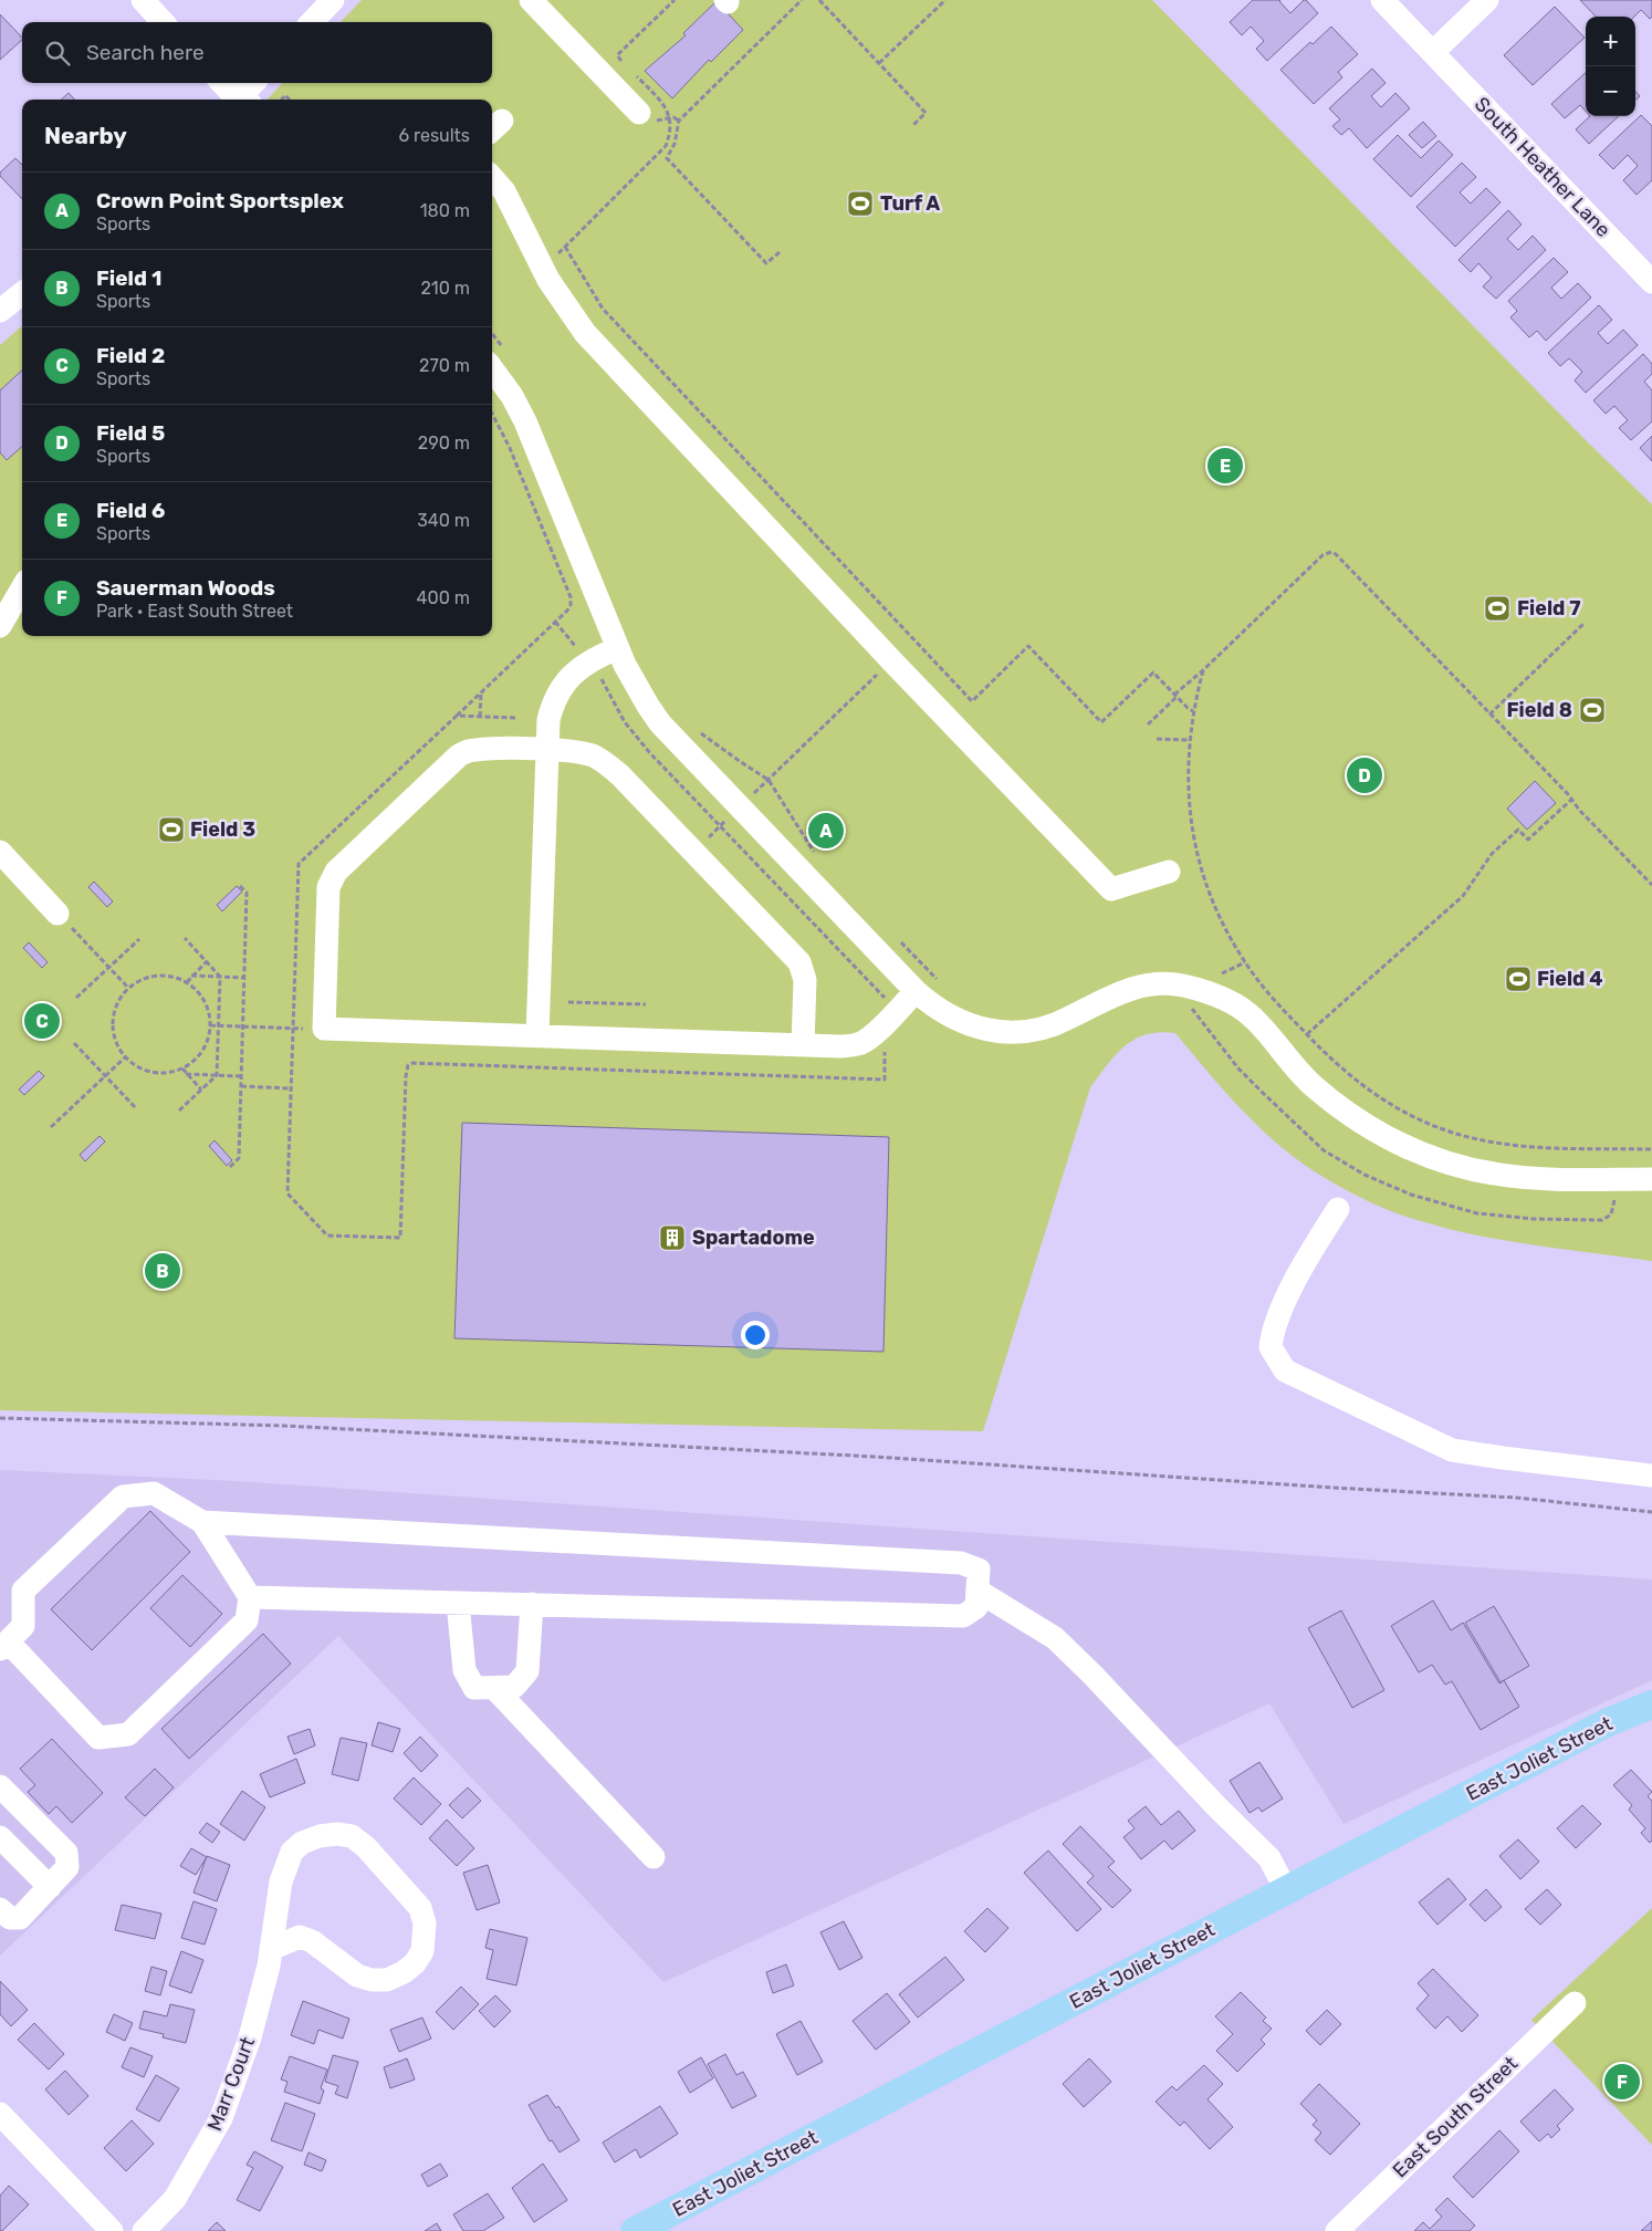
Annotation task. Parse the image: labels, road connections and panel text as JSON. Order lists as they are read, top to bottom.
{
  "streets": {
    "main road": ["East Joliet Street"],
    "street": ["South Heather Lane", "Marr Court", "East South Street"]
  },
  "places": {
    "sports": [
      "Turf A",
      "Field 7",
      "Field 8",
      "Field 3",
      "Field 4"
    ],
    "building": ["Spartadome"]
  },
  "page": {
    "map_buttons": ["+", "−"],
    "search": "Search here",
    "heading": ["Nearby", "6 results"],
    "list": [
      {
        "mark": "A",
        "name": "Crown Point Sportsplex",
        "note": "Sports",
        "value": "180 m"
      },
      {
        "mark": "B",
        "name": "Field 1",
        "note": "Sports",
        "value": "210 m"
      },
      {
        "mark": "C",
        "name": "Field 2",
        "note": "Sports",
        "value": "270 m"
      },
      {
        "mark": "D",
        "name": "Field 5",
        "note": "Sports",
        "value": "290 m"
      },
      {
        "mark": "E",
        "name": "Field 6",
        "note": "Sports",
        "value": "340 m"
      },
      {
        "mark": "F",
        "name": "Sauerman Woods",
        "note": "Park · East South Street",
        "value": "400 m"
      }
    ],
    "pins": [
      "E",
      "D",
      "A",
      "C",
      "B",
      "F"
    ]
  }
}
